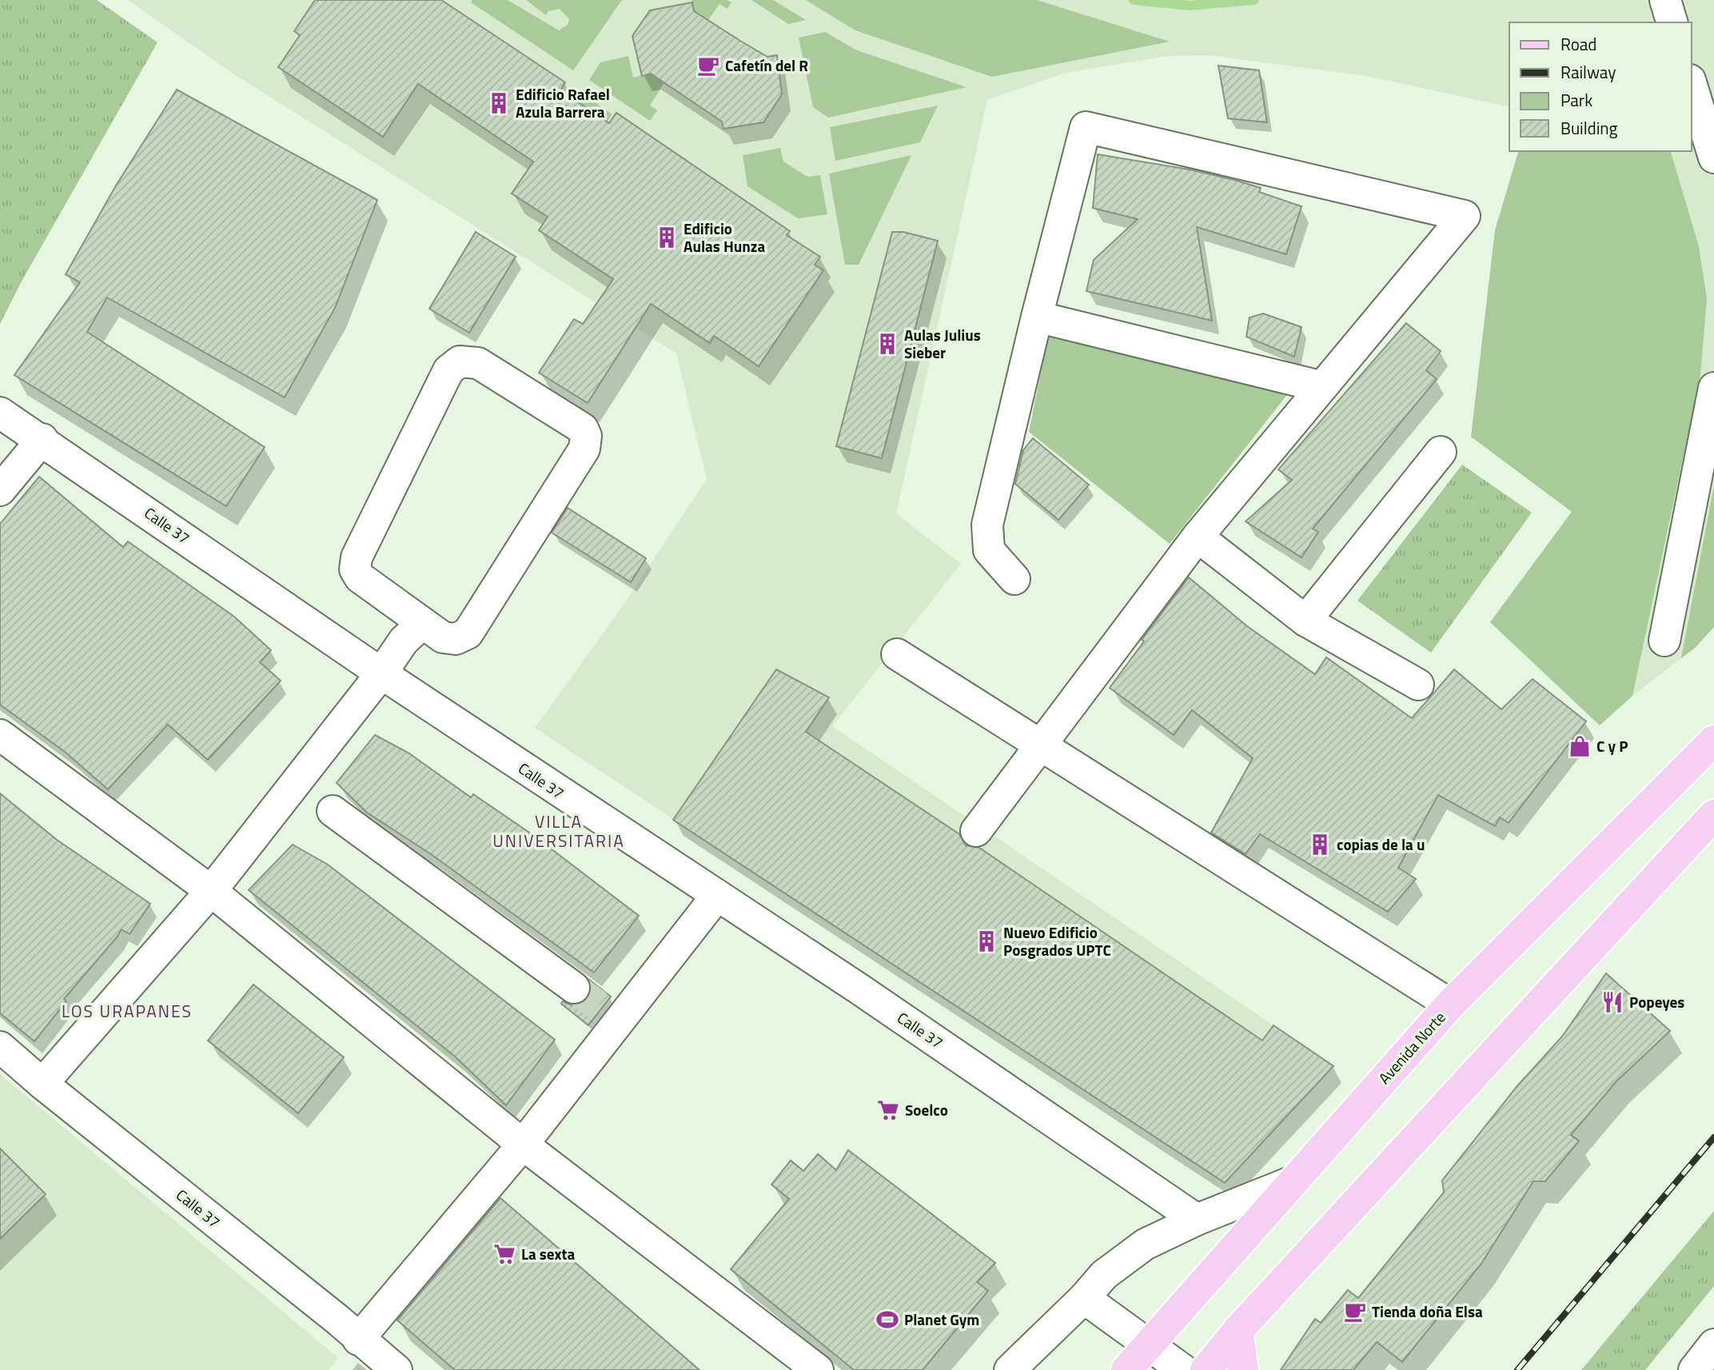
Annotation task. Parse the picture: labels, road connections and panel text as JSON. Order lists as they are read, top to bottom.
{
  "streets": {
    "main road": ["Avenida Norte"],
    "street": ["Calle 37"]
  },
  "districts": ["VILLA UNIVERSITARIA", "LOS URAPANES"],
  "places": {
    "cafe": ["Cafetín del R", "Tienda doña Elsa"],
    "building": [
      "Edificio Rafael Azula Barrera",
      "Edificio Aulas Hunza",
      "Aulas Julius Sieber",
      "copias de la u",
      "Nuevo Edificio Posgrados UPTC"
    ],
    "shop": ["C y P"],
    "restaurant": ["Popeyes"],
    "supermarket": ["Soelco", "La sexta"],
    "sports": ["Planet Gym"]
  },
  "legend": [
    "Road",
    "Railway",
    "Park",
    "Building"
  ]
}
